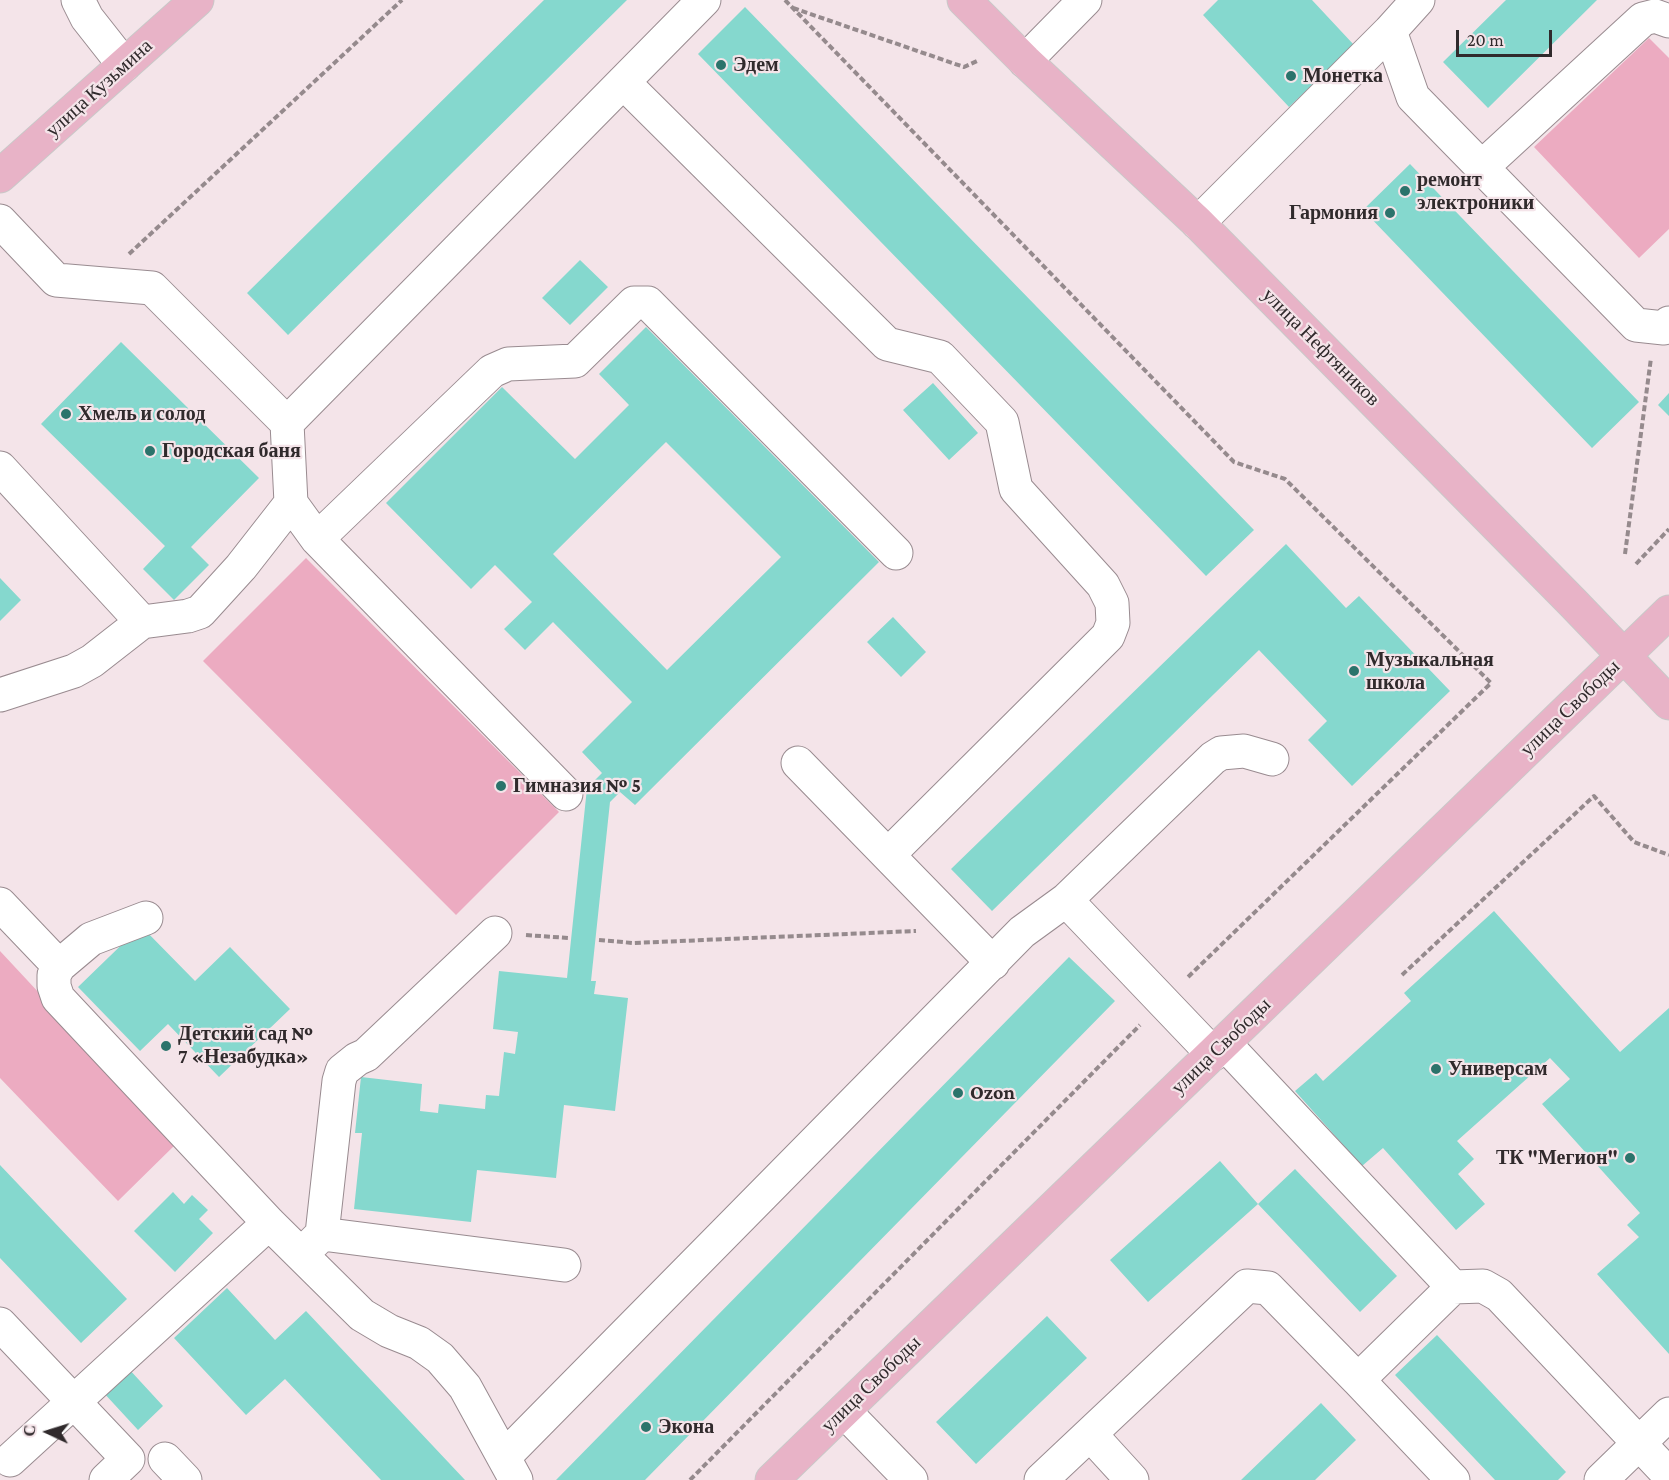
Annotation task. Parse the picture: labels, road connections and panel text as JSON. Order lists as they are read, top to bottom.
{
  "streets": {
    "main road": ["улица Кузьмина", "улица Нефтяников", "улица Свободы"]
  },
  "crossings": [
    ["улица Нефтяников", "улица Свободы"]
  ],
  "places": [
    "Эдем",
    "Монетка",
    "ремонт электроники",
    "Гармония",
    "Хмель и солод",
    "Городская баня",
    "Музыкальная школа",
    "Гимназия № 5",
    "Детский сад № 7 «Незабудка»",
    "Универсам",
    "Ozon",
    "ТК \"Мегион\"",
    "Экона"
  ],
  "scale_bar": "20 m",
  "north": "left"
}
